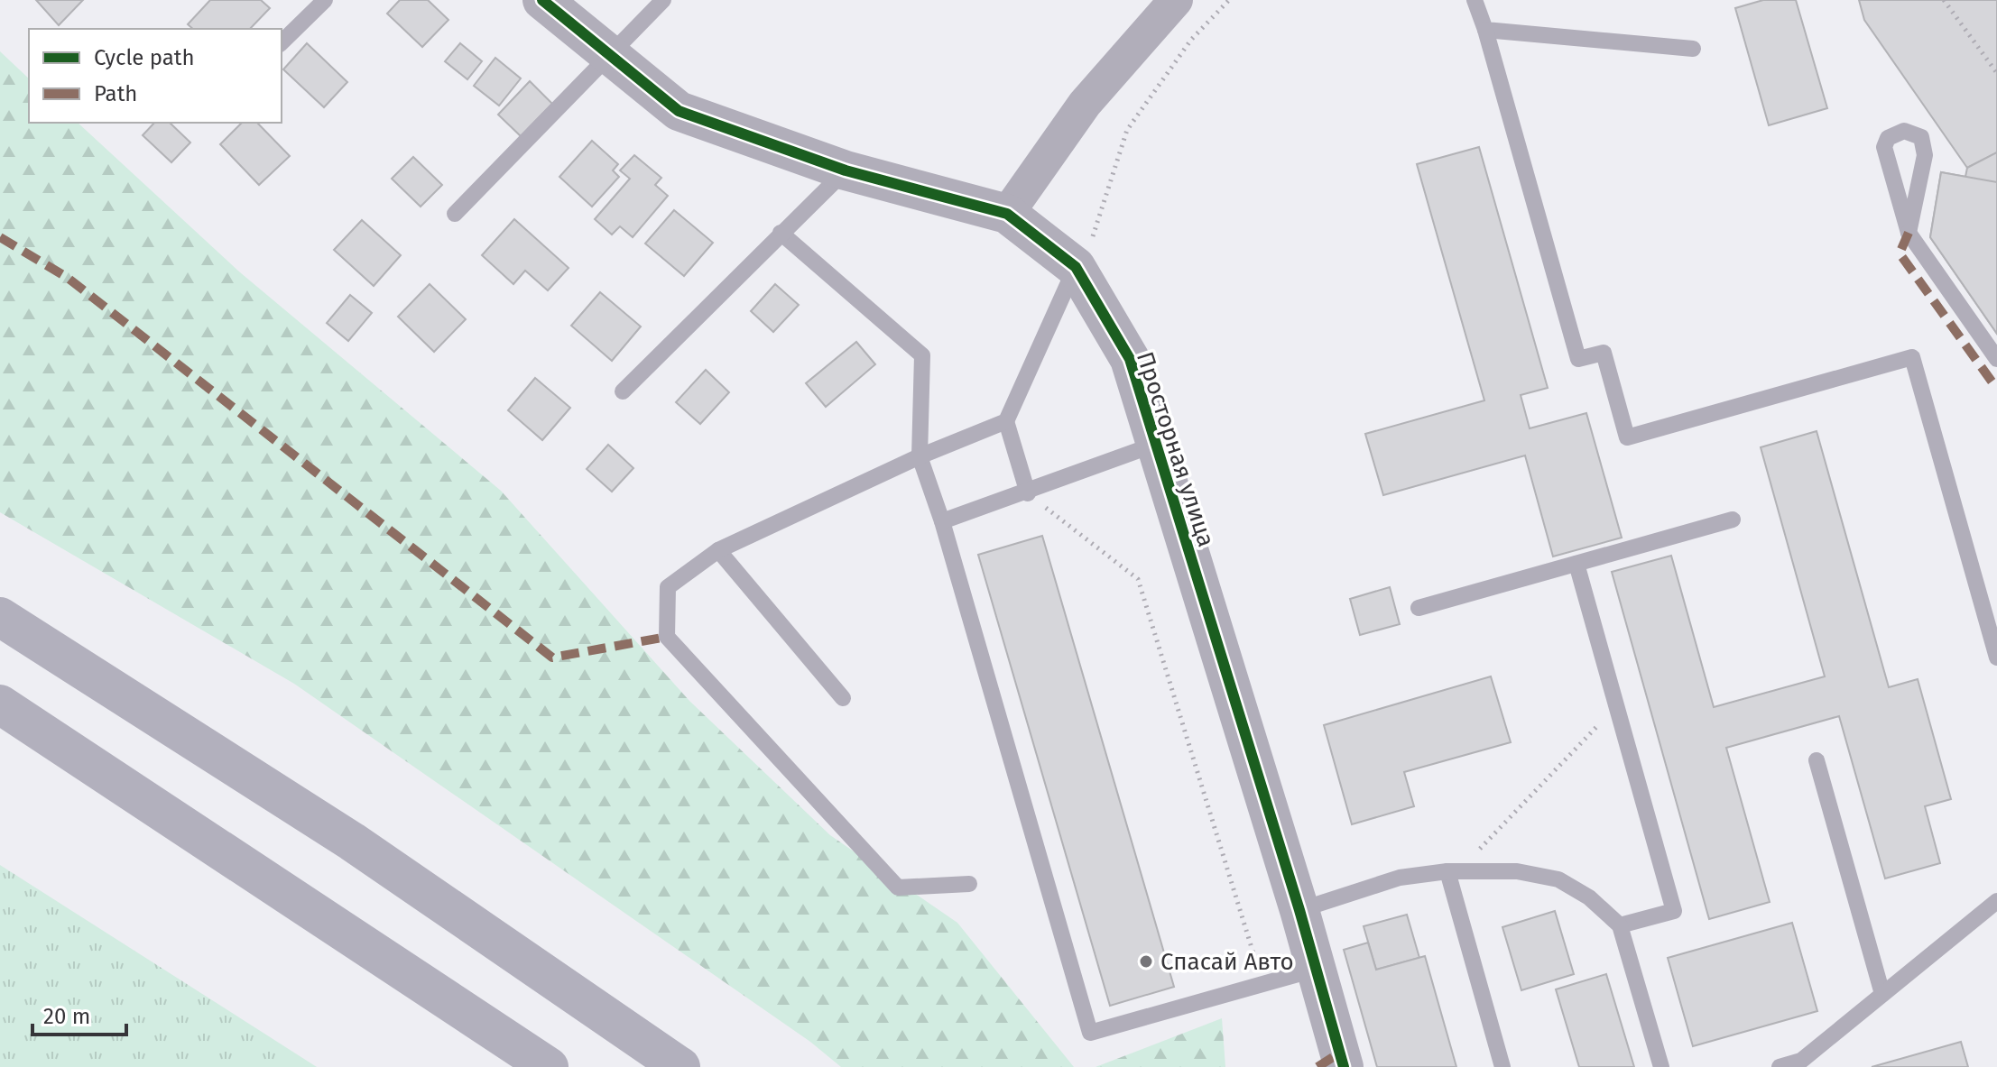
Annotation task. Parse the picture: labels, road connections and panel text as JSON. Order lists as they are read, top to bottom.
{
  "streets": {
    "street": ["Просторная улица"]
  },
  "places": ["Спасай Авто"],
  "legend": ["Cycle path", "Path"],
  "scale_bar": "20 m"
}
